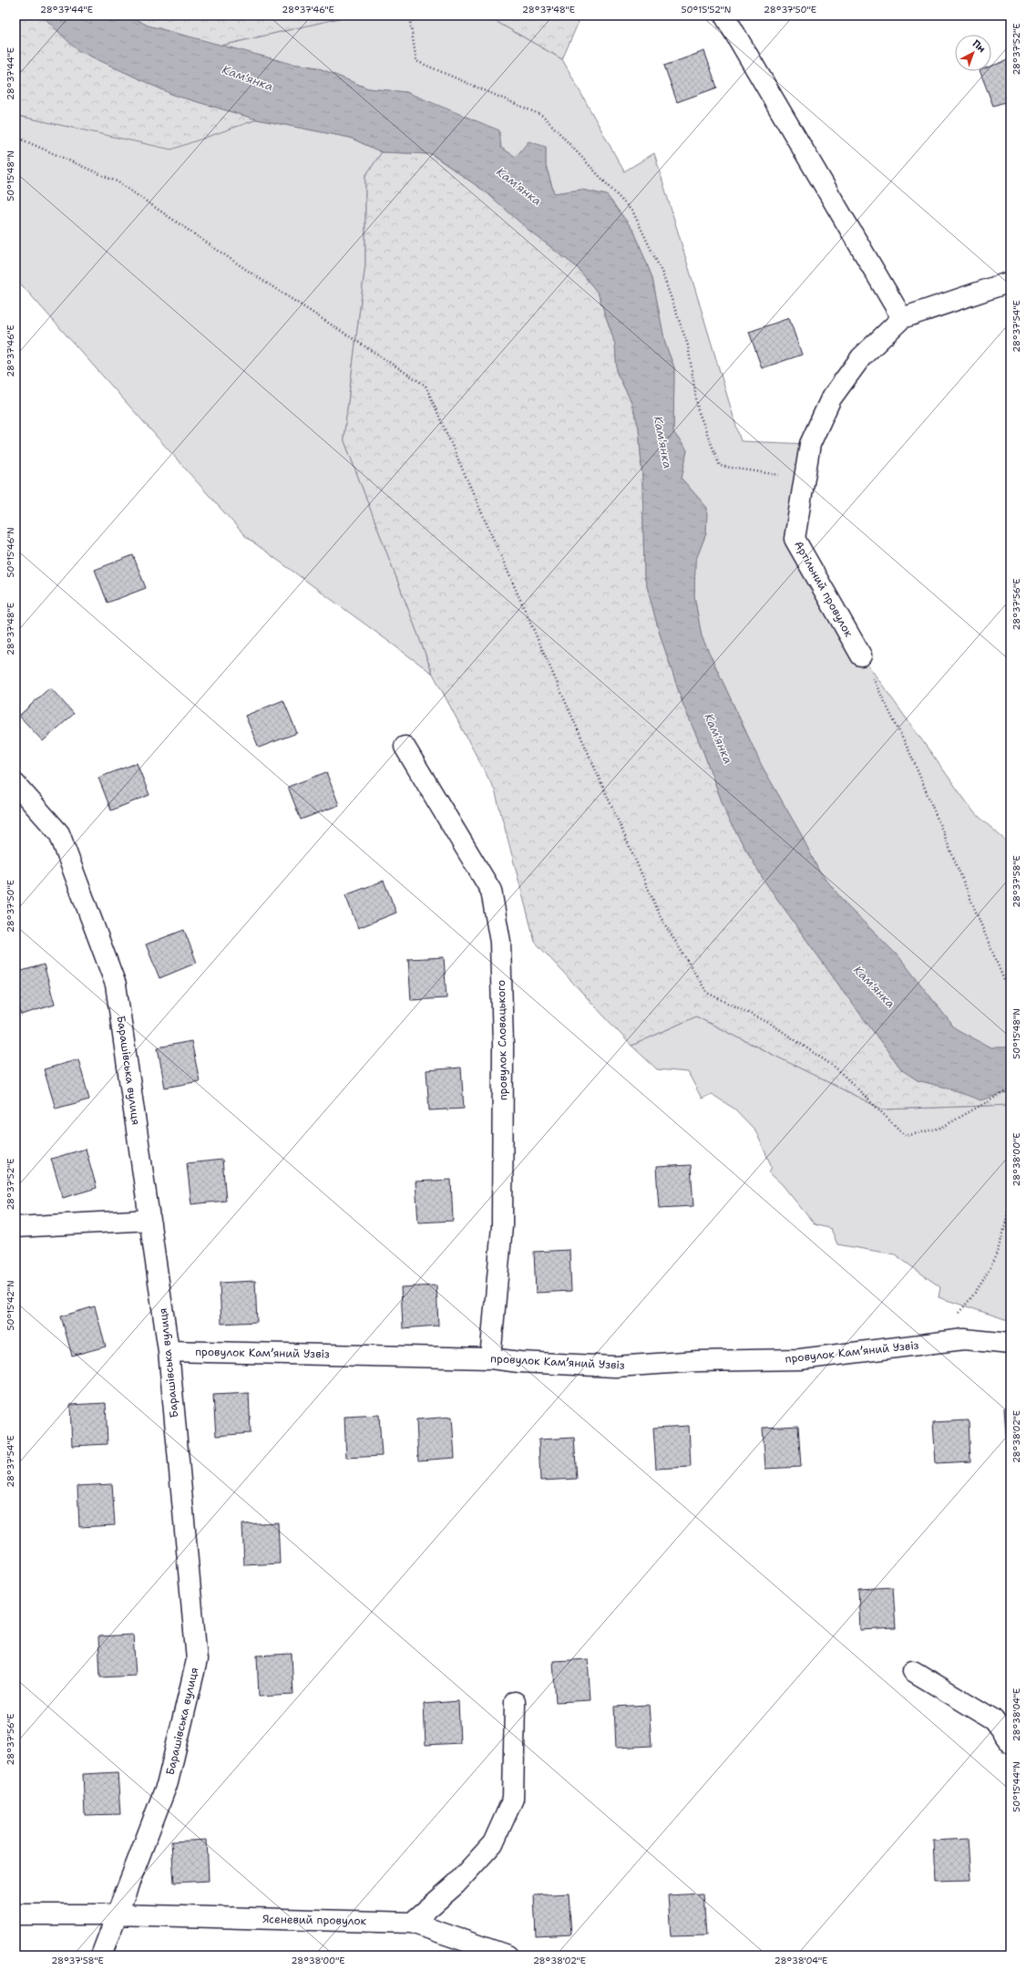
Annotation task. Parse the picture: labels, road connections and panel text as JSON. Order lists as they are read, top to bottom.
{
  "streets": {
    "street": [
      "Артільний провулок",
      "провулок Словацького",
      "Барашівська вулиця",
      "провулок Камʼяний Узвіз",
      "Ясеневий провулок"
    ]
  },
  "crossings": [
    ["провулок Словацького", "провулок Камʼяний Узвіз"],
    ["Барашівська вулиця", "провулок Камʼяний Узвіз"],
    ["Барашівська вулиця", "Ясеневий провулок"]
  ],
  "water": ["Кам'янка"],
  "north": "top right",
  "coordinates": [
    "28°37'44\"E",
    "28°37'46\"E",
    "28°37'48\"E",
    "50°15'52\"N",
    "28°37'50\"E",
    "28°37'52\"E",
    "50°15'48\"N",
    "28°37'54\"E",
    "50°15'46\"N",
    "28°37'56\"E",
    "28°37'58\"E",
    "28°38'00\"E",
    "50°15'42\"N",
    "28°38'02\"E",
    "28°38'04\"E",
    "50°15'44\"N"
  ]
}
